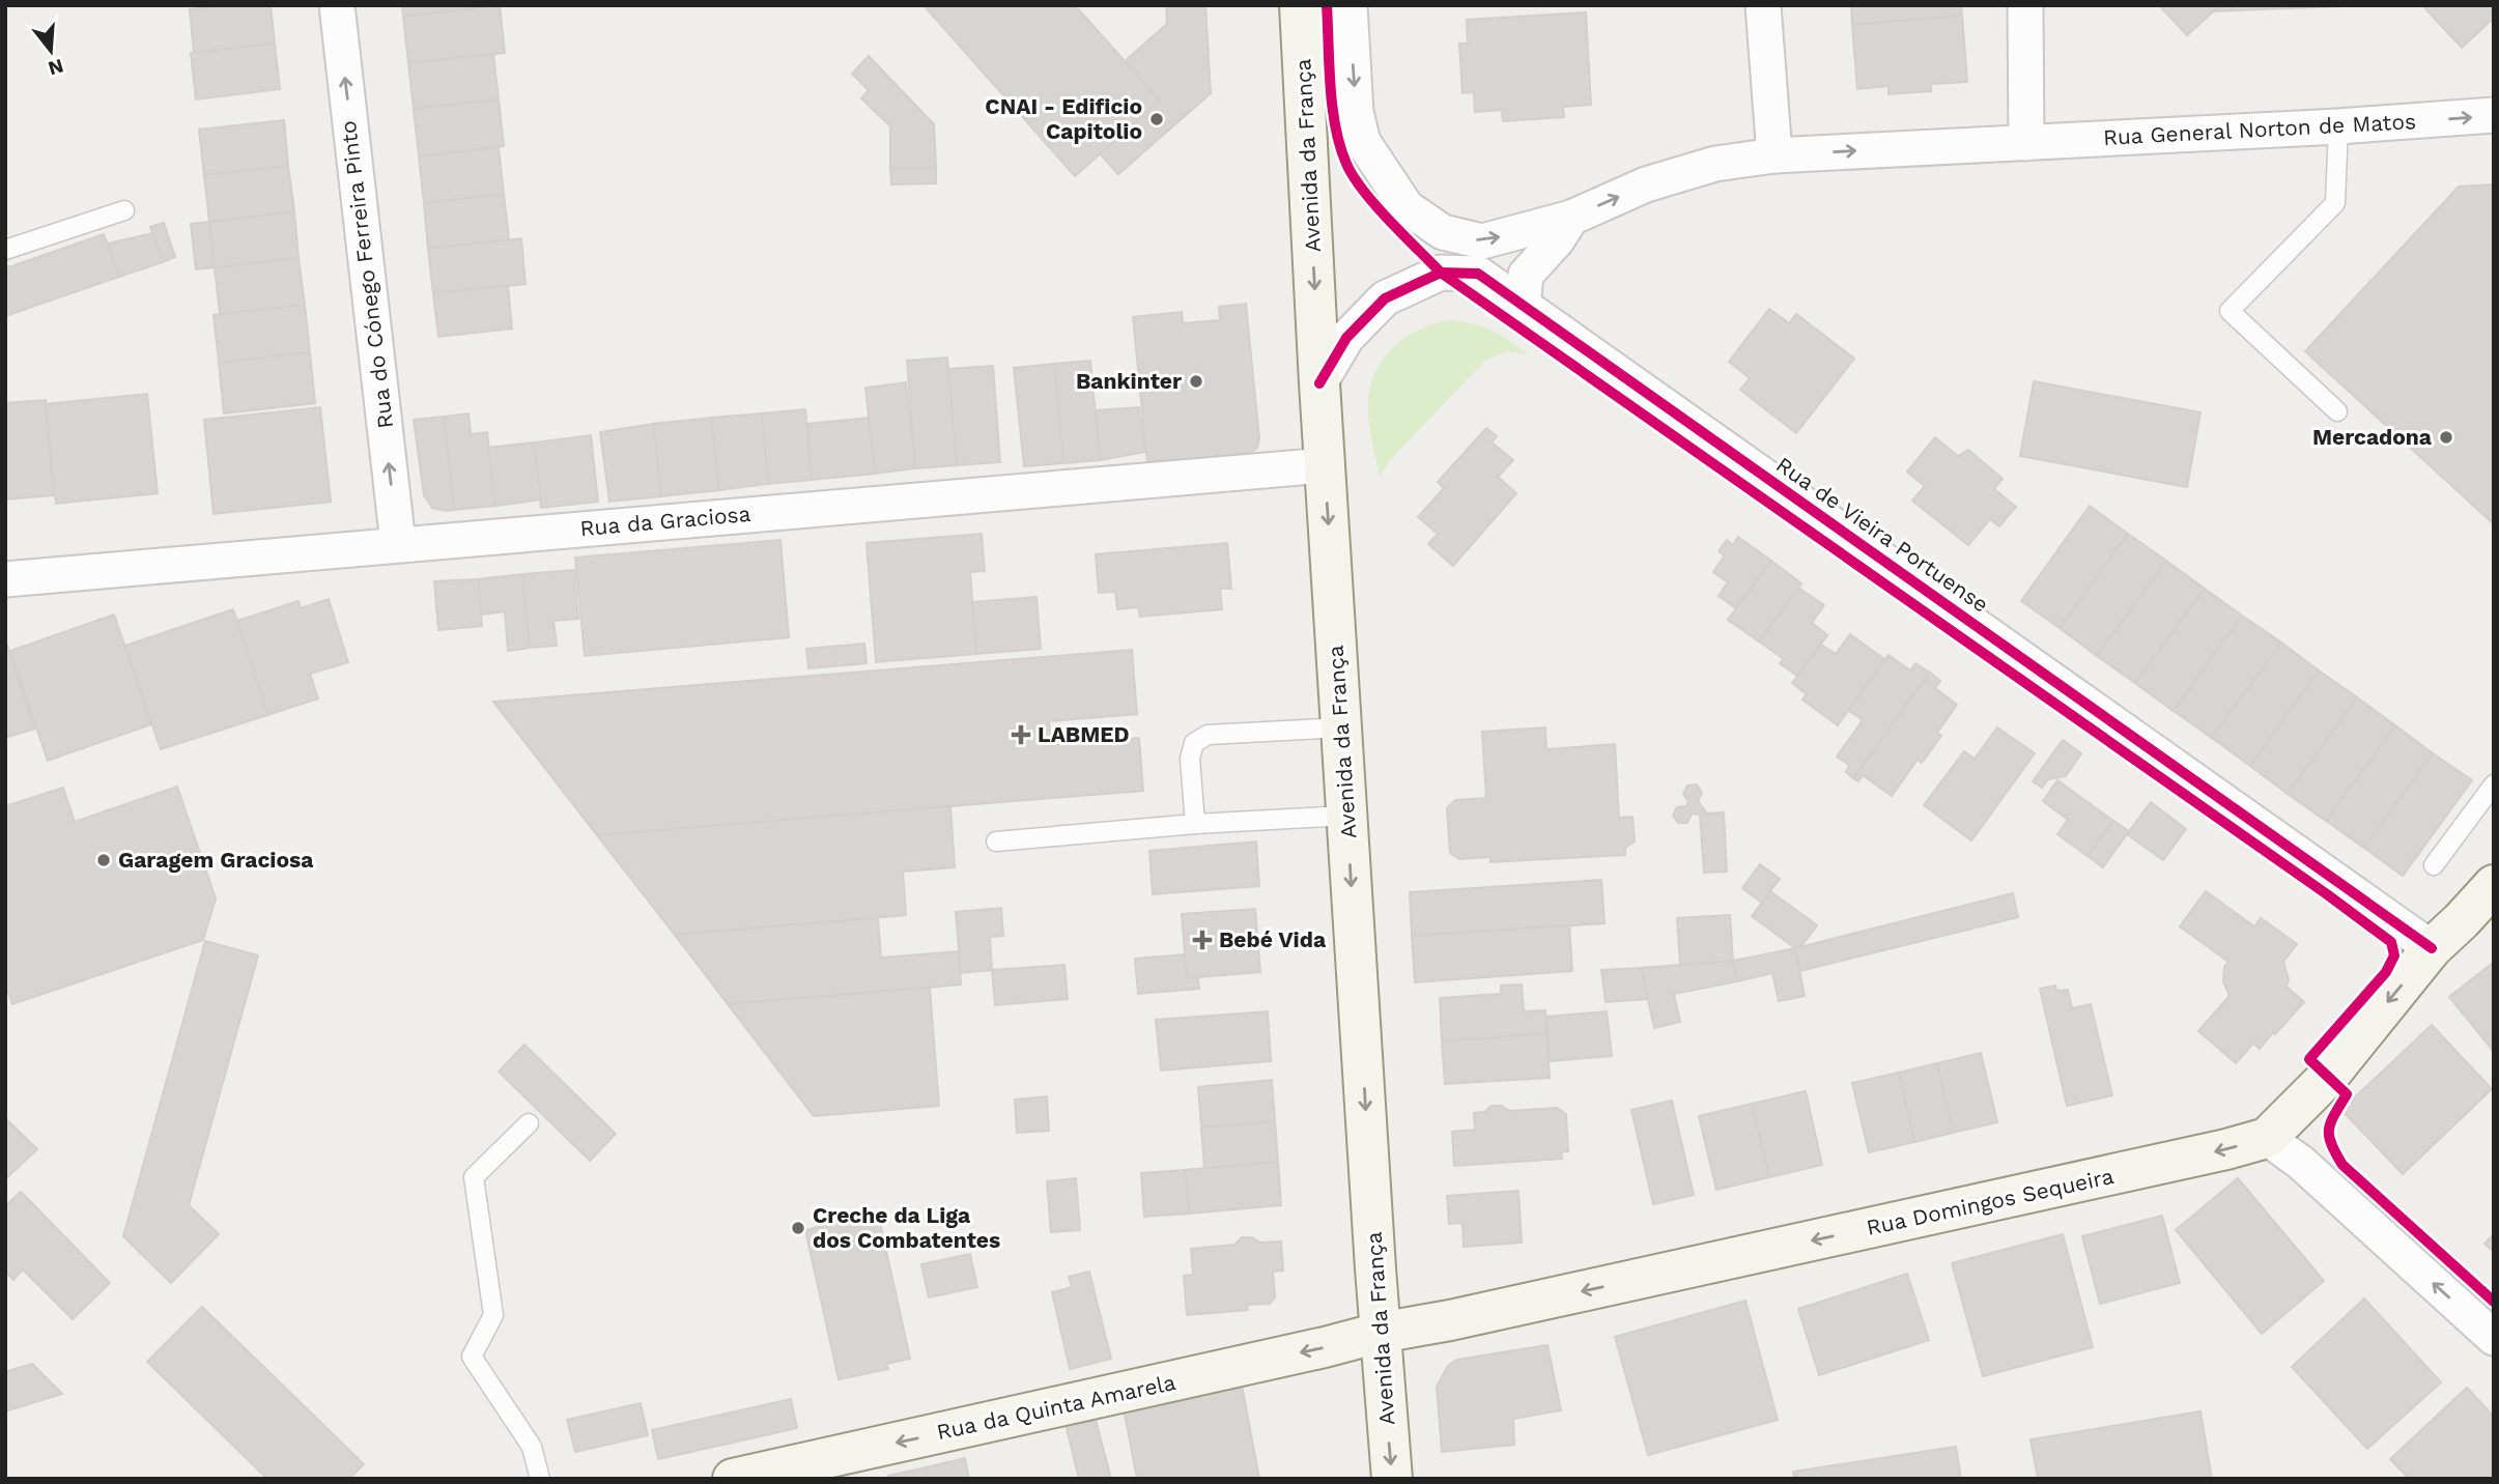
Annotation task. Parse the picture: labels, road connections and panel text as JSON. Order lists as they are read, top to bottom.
{
  "streets": {
    "main road": ["Avenida da França", "Rua Domingos Sequeira", "Rua da Quinta Amarela"],
    "street": [
      "Rua General Norton de Matos",
      "Rua do Cónego Ferreira Pinto",
      "Rua da Graciosa",
      "Rua de Vieira Portuense"
    ]
  },
  "crossings": [
    ["Avenida da França", "Rua da Graciosa"],
    ["Avenida da França", "Rua de Vieira Portuense"],
    ["Avenida da França", "Rua Domingos Sequeira"],
    ["Avenida da França", "Rua da Quinta Amarela"],
    ["Rua do Cónego Ferreira Pinto", "Rua da Graciosa"],
    ["Rua Domingos Sequeira", "Rua da Quinta Amarela"]
  ],
  "one_way": [
    "Rua General Norton de Matos",
    "Avenida da França",
    "Rua do Cónego Ferreira Pinto",
    "Rua Domingos Sequeira",
    "Rua da Quinta Amarela"
  ],
  "places": {
    "other": [
      "CNAI - Edificio Capitolio",
      "Bankinter",
      "Mercadona",
      "Garagem Graciosa",
      "Creche da Liga dos Combatentes"
    ],
    "health": ["LABMED", "Bebé Vida"]
  },
  "north": "bottom"
}
